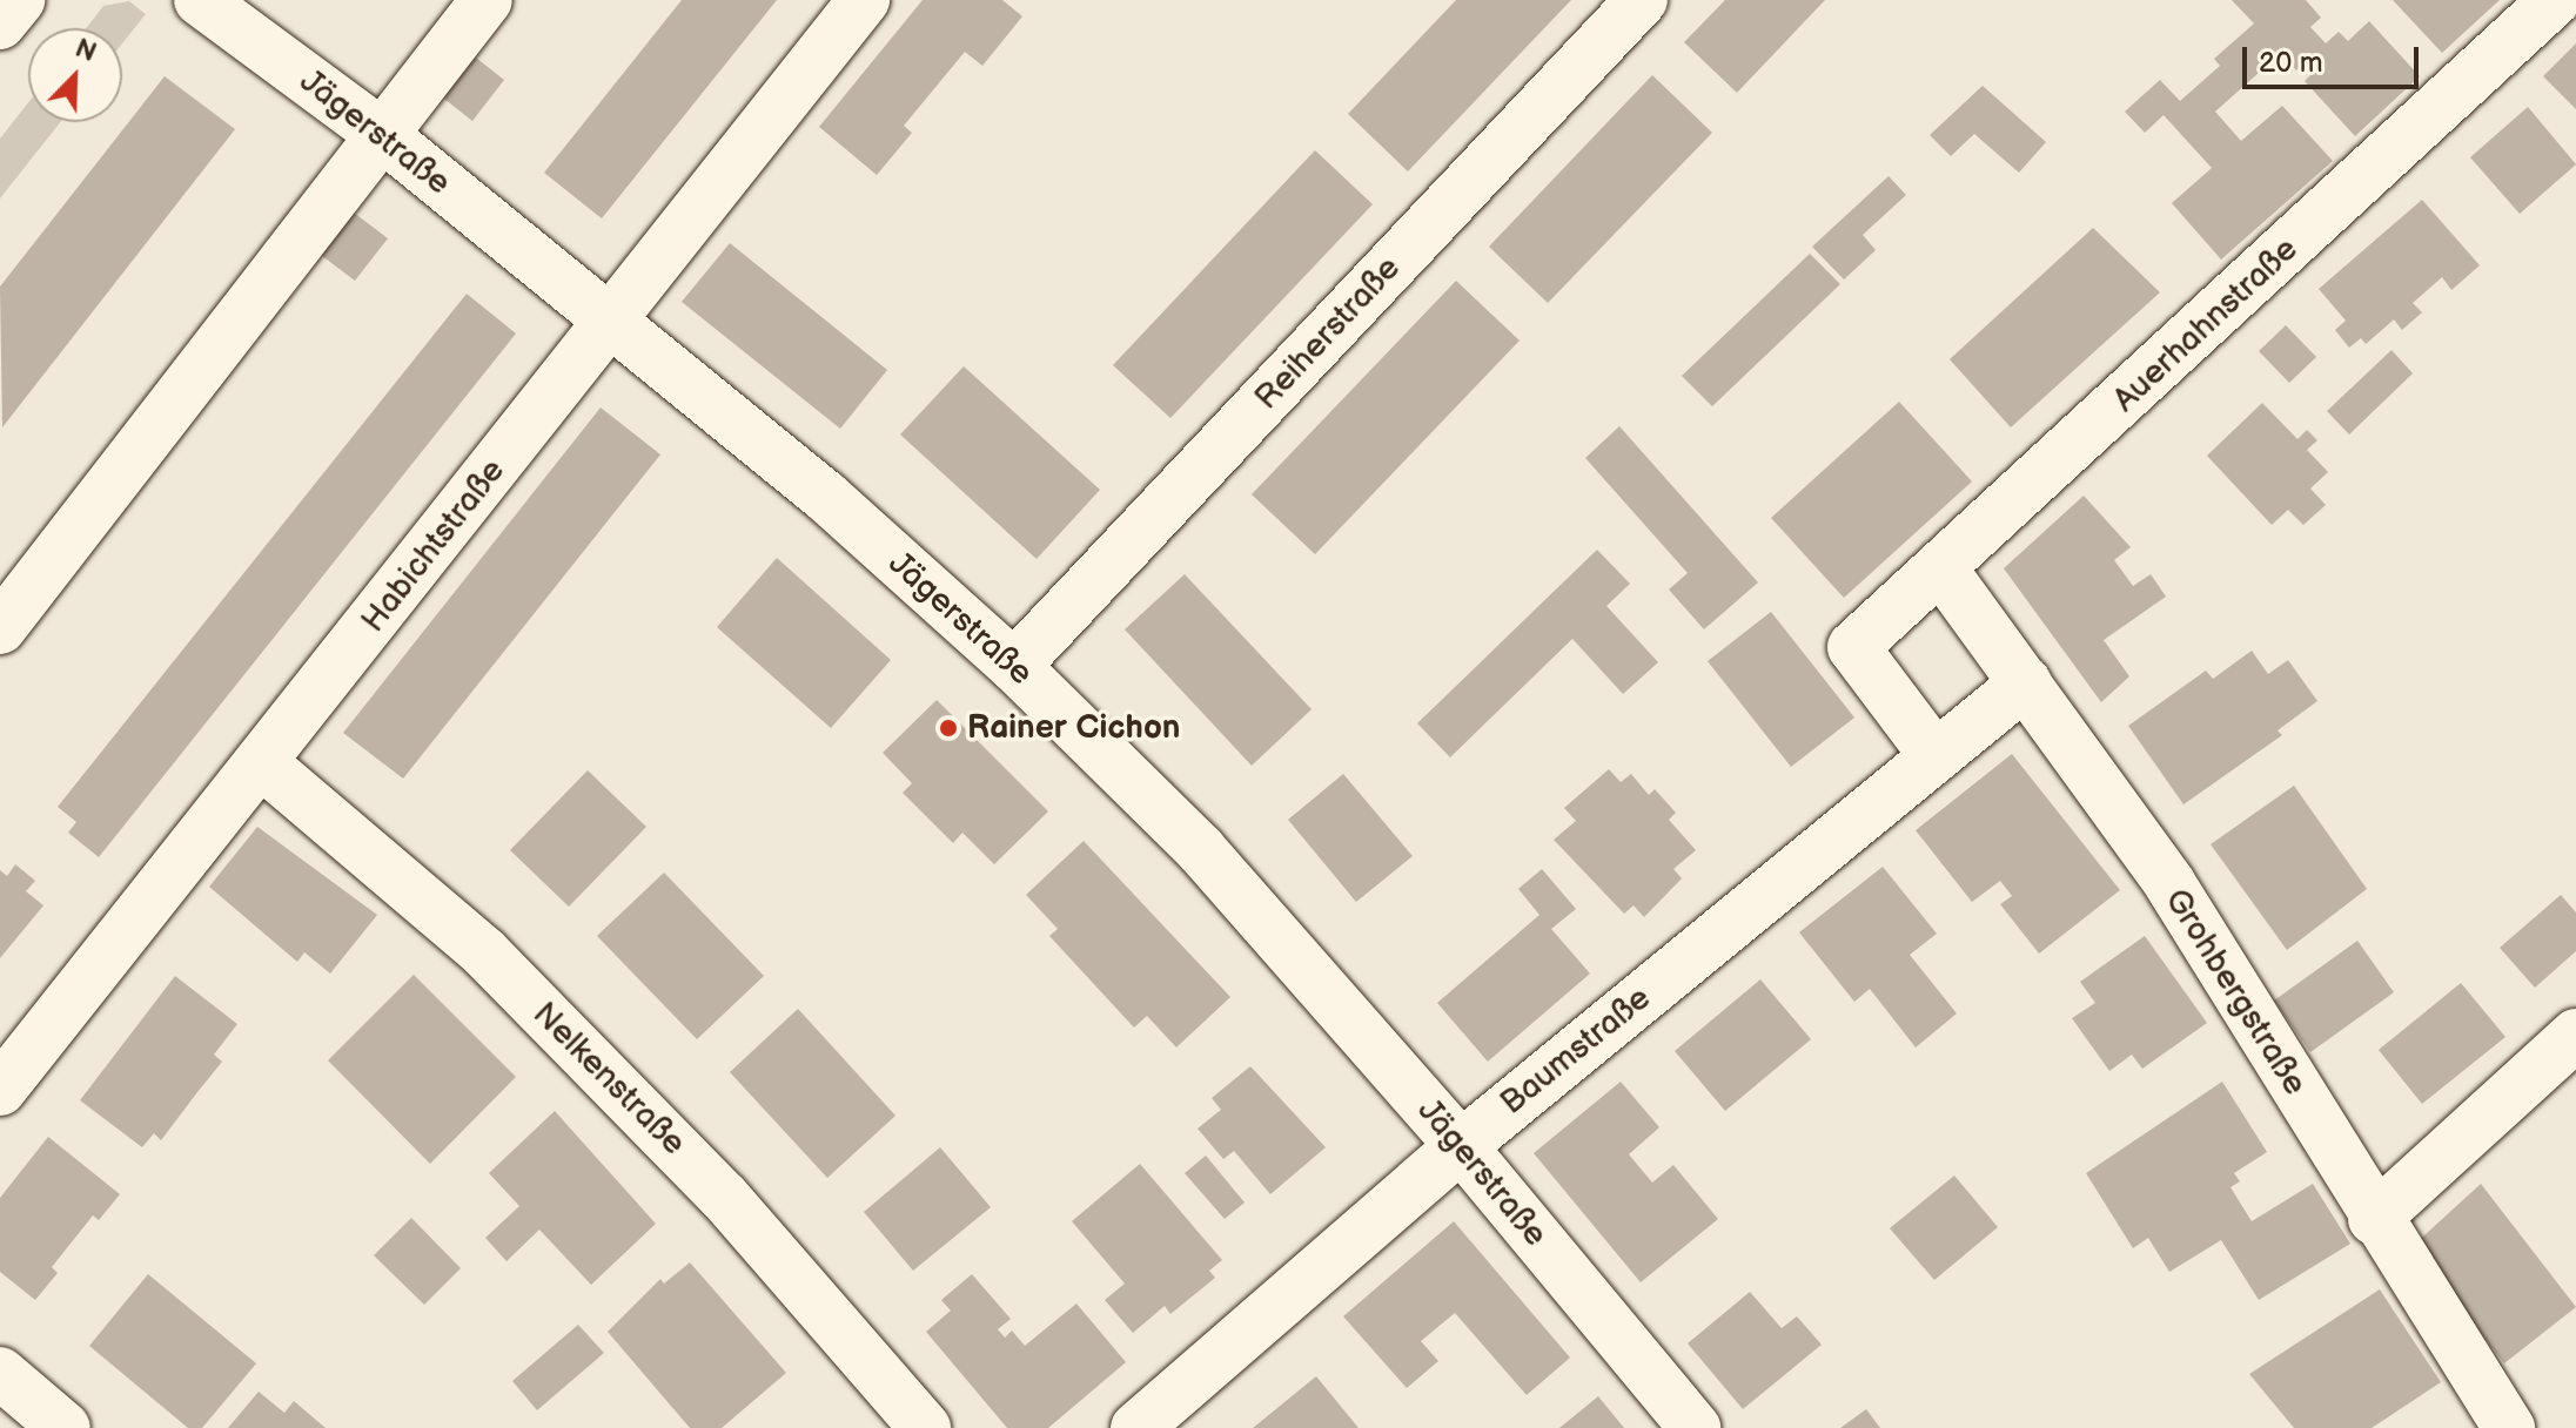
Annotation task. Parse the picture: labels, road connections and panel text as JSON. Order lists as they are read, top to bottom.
{
  "streets": {
    "street": [
      "Jägerstraße",
      "Auerhahnstraße",
      "Reiherstraße",
      "Habichtstraße",
      "Grohbergstraße",
      "Baumstraße",
      "Nelkenstraße"
    ]
  },
  "crossings": [
    ["Jägerstraße", "Reiherstraße"],
    ["Jägerstraße", "Habichtstraße"],
    ["Jägerstraße", "Baumstraße"],
    ["Auerhahnstraße", "Grohbergstraße"],
    ["Auerhahnstraße", "Baumstraße"],
    ["Habichtstraße", "Nelkenstraße"],
    ["Grohbergstraße", "Baumstraße"]
  ],
  "places": ["Rainer Cichon"],
  "scale_bar": "20 m",
  "north": "top right"
}
